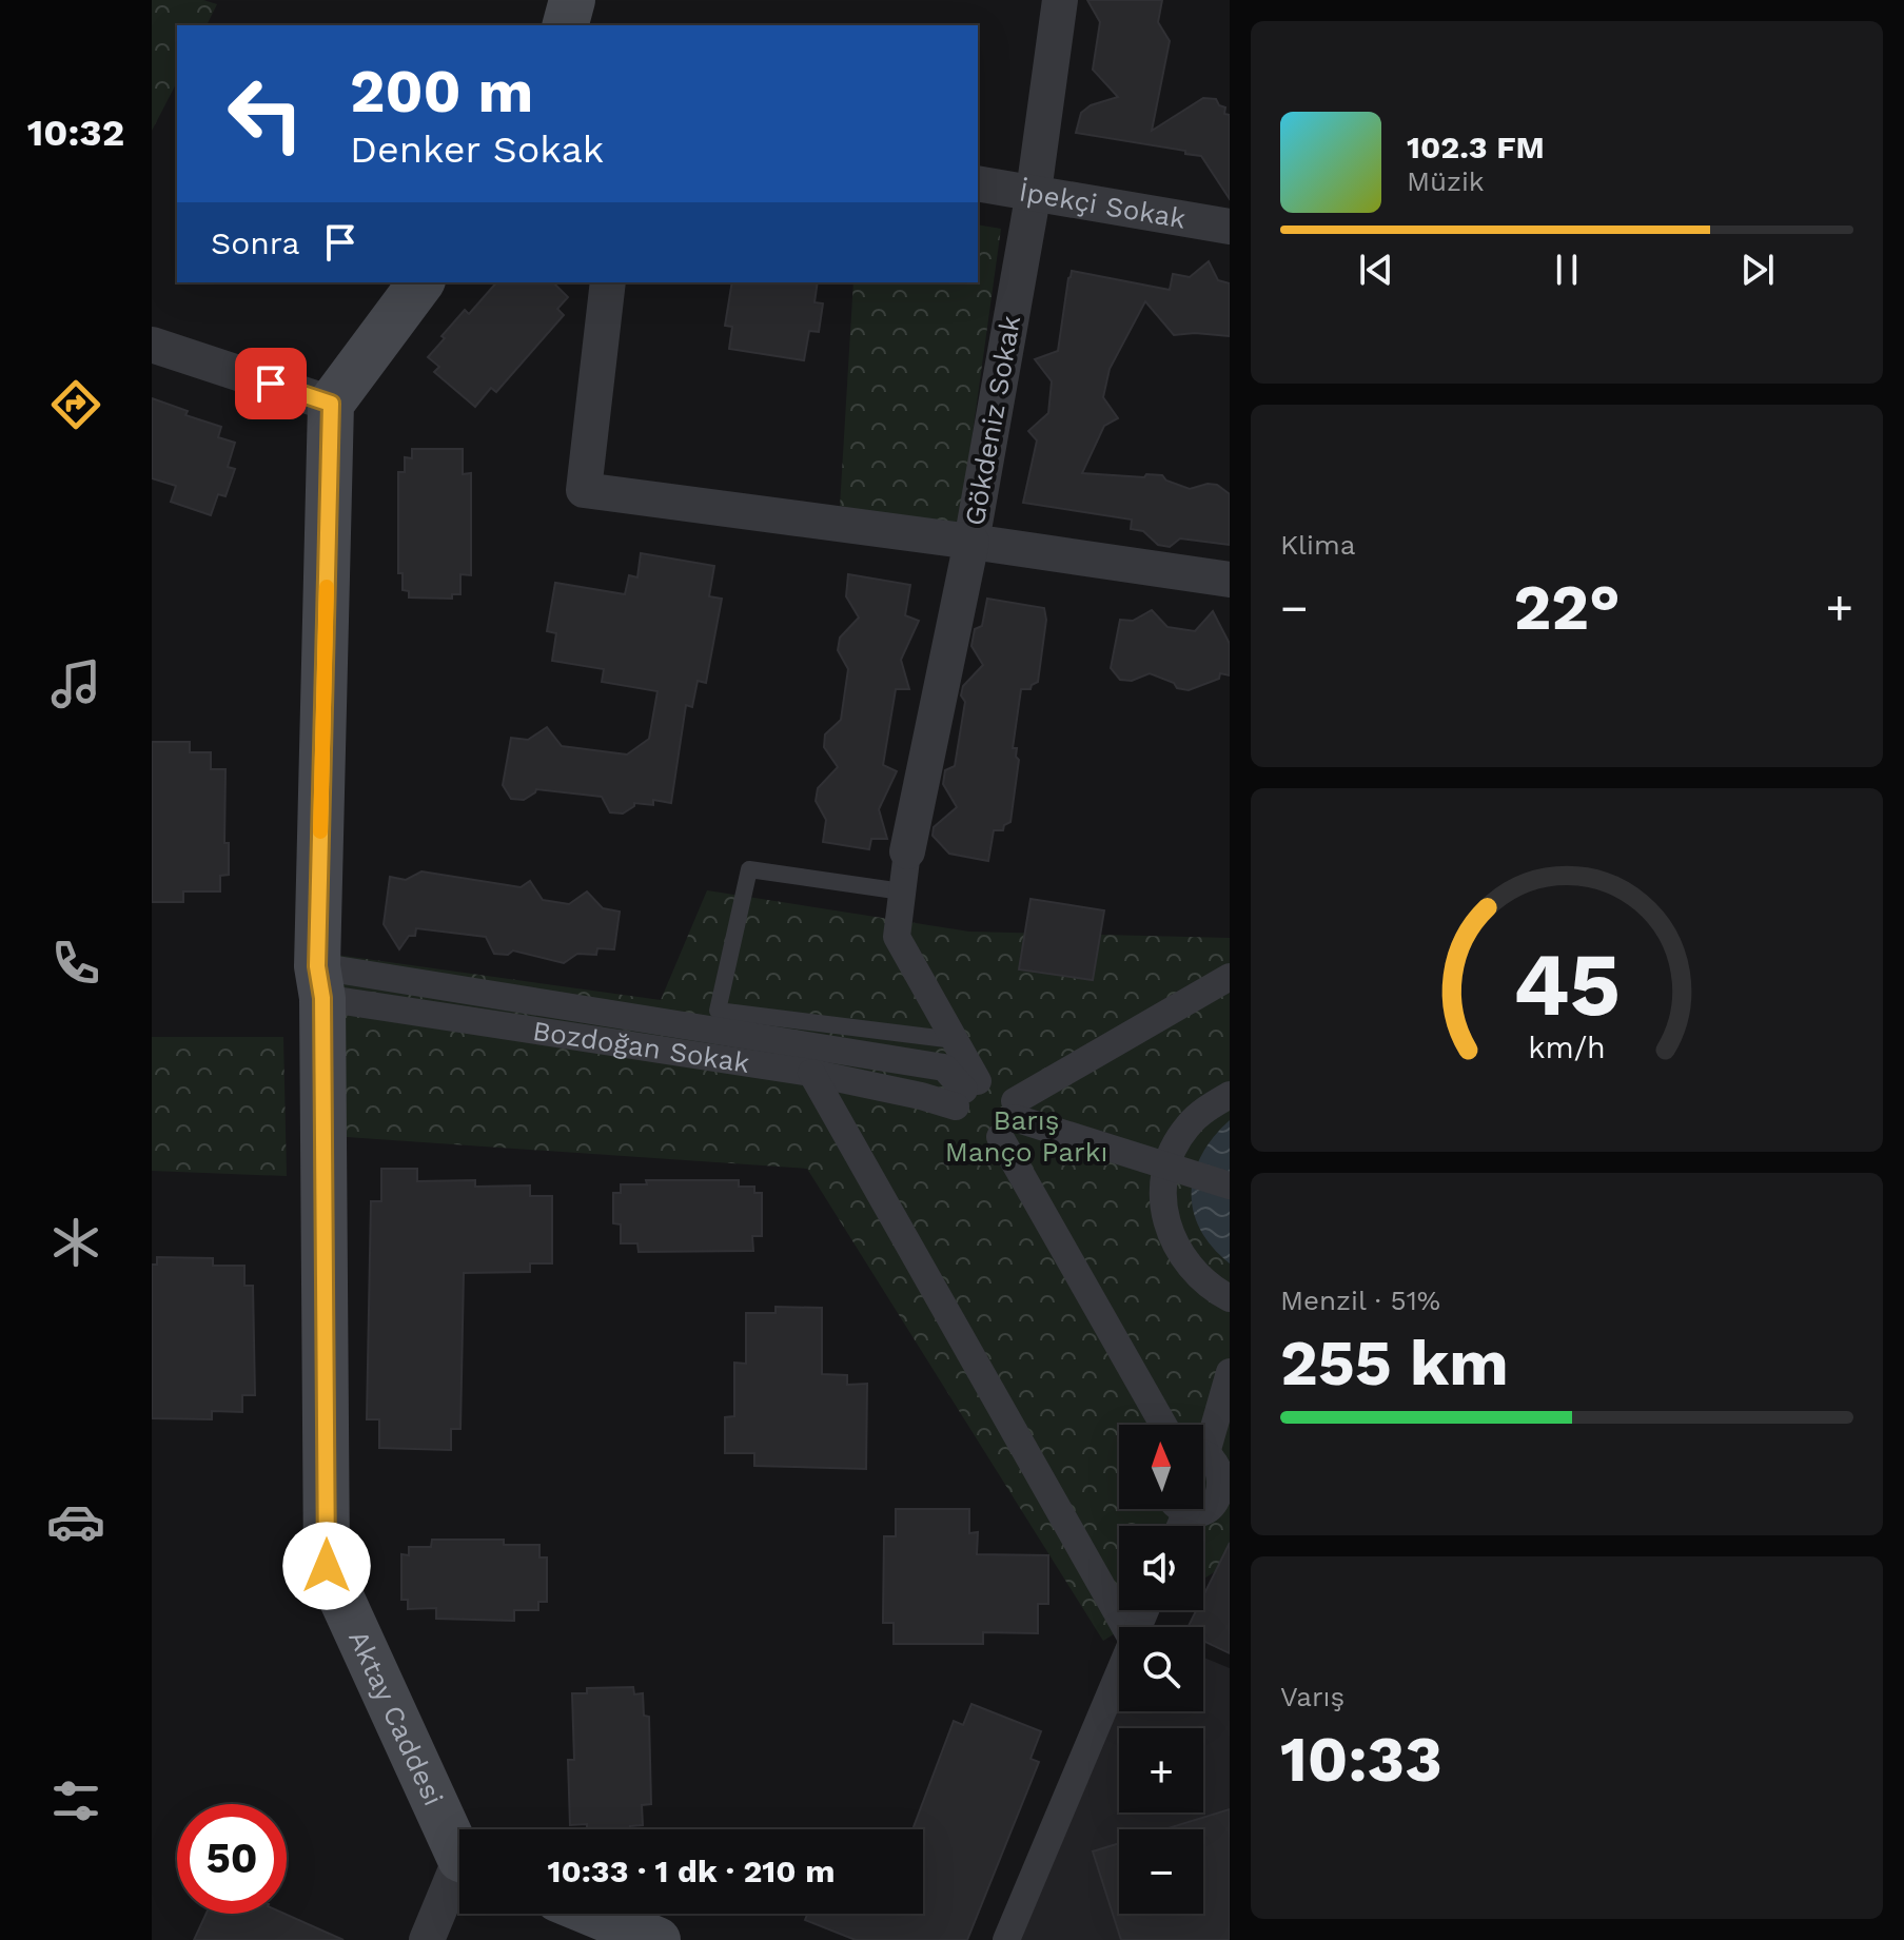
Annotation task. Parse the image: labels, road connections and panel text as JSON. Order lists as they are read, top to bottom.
{
  "streets": {
    "main road": ["Aktay Caddesi"],
    "street": ["İpekçi Sokak", "Gökdeniz Sokak", "Bozdoğan Sokak"]
  },
  "crossings": [
    ["İpekçi Sokak", "Gökdeniz Sokak"],
    ["Bozdoğan Sokak", "Aktay Caddesi"]
  ],
  "parks": ["Barış Manço Parkı"],
  "north": "top",
  "page": {
    "tabs": "10:32",
    "turn": ["200 m", "Denker Sokak"],
    "song": ["102.3 FM", "Müzik"],
    "then": "Sonra",
    "tile": [
      "Klima",
      ["Menzil · 51%", "255 km"],
      ["Varış", "10:33"]
    ],
    "heat": ["−", "22°", "+"],
    "map_buttons": ["+", "−"],
    "limit": "50",
    "trip": "10:33 · 1 dk · 210 m",
    "gauge": ["45", "km/h"]
  }
}
